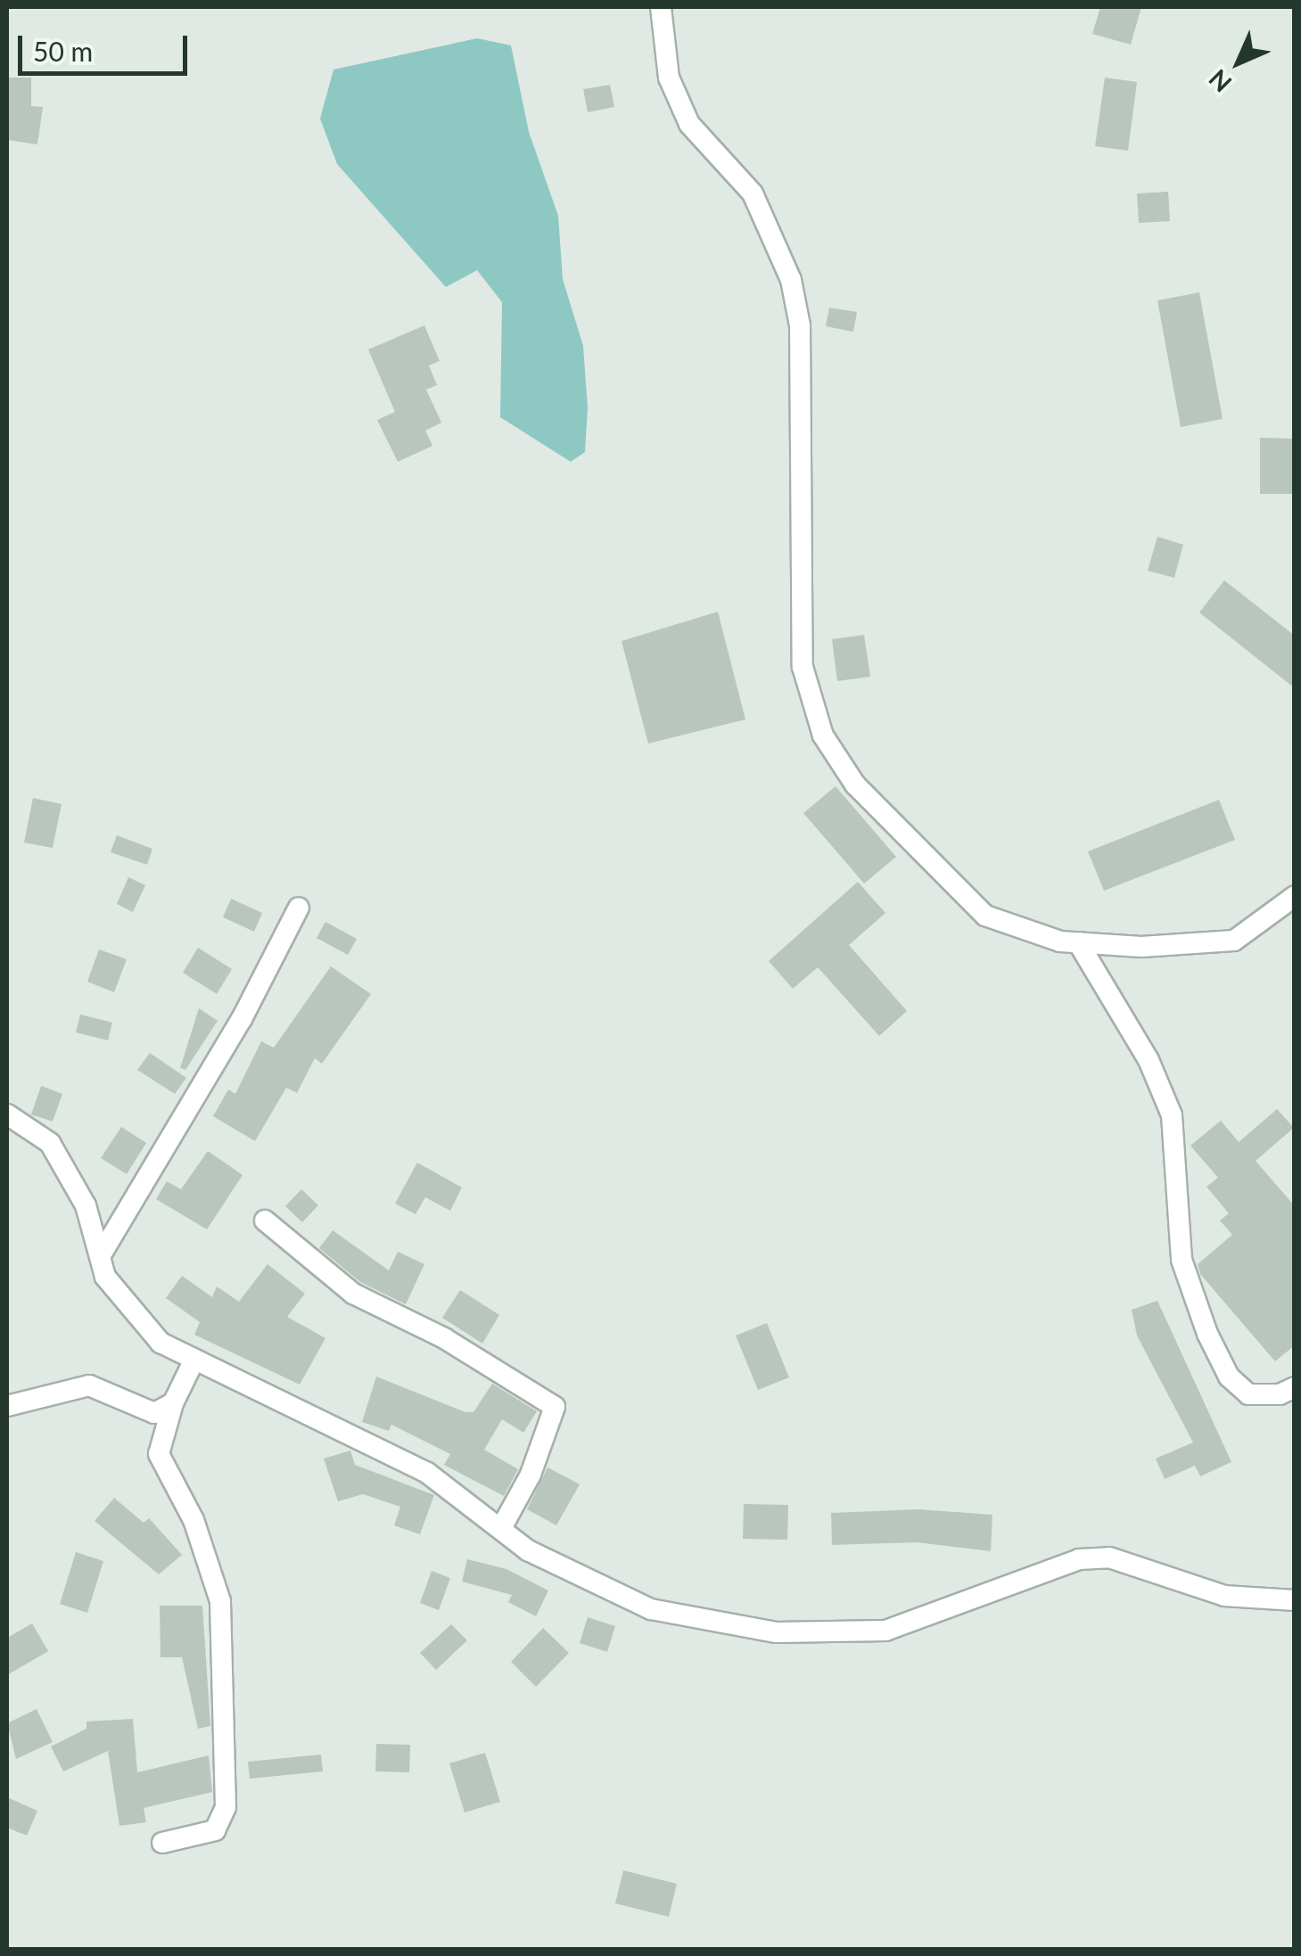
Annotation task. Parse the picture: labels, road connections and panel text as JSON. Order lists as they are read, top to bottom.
{
  "scale_bar": "50 m",
  "north": "bottom left"
}
